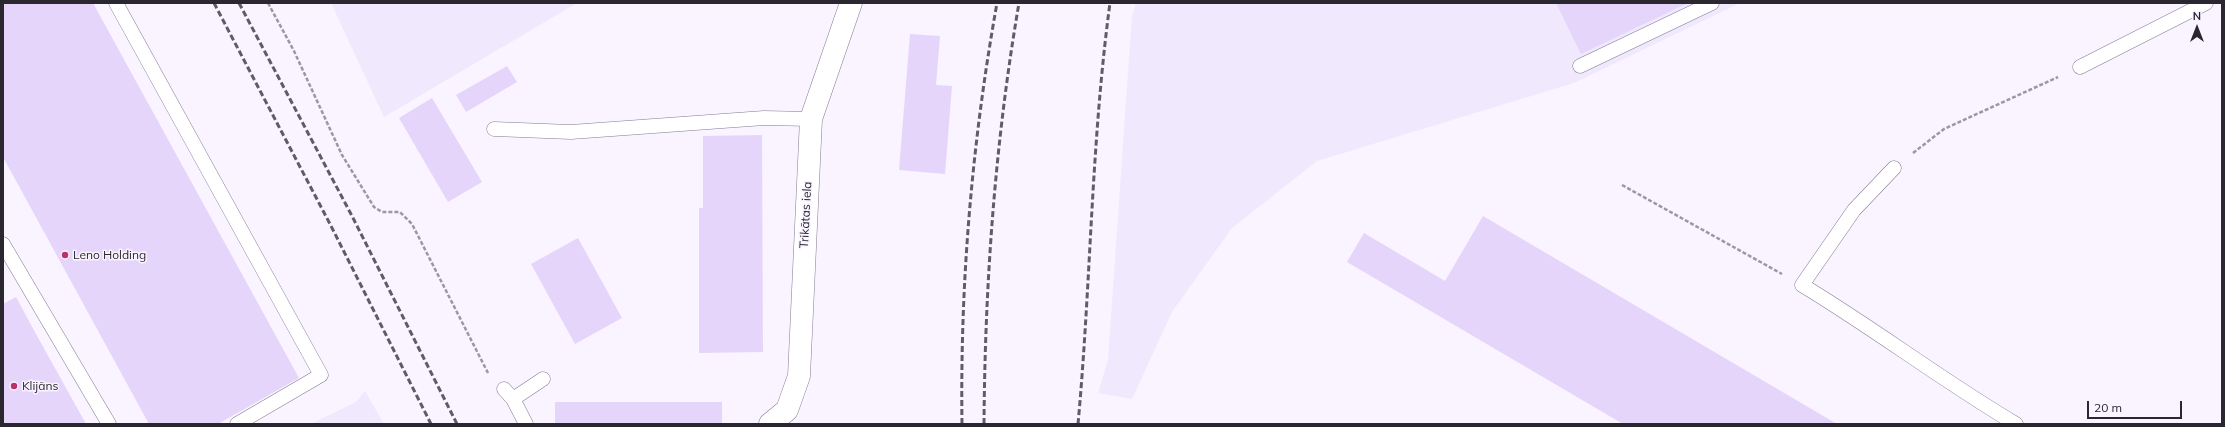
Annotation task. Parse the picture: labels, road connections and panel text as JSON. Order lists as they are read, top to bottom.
{
  "streets": {
    "street": ["Trikātas iela"]
  },
  "places": ["Leno Holding", "Klijāns"],
  "scale_bar": "20 m",
  "north": "top"
}
